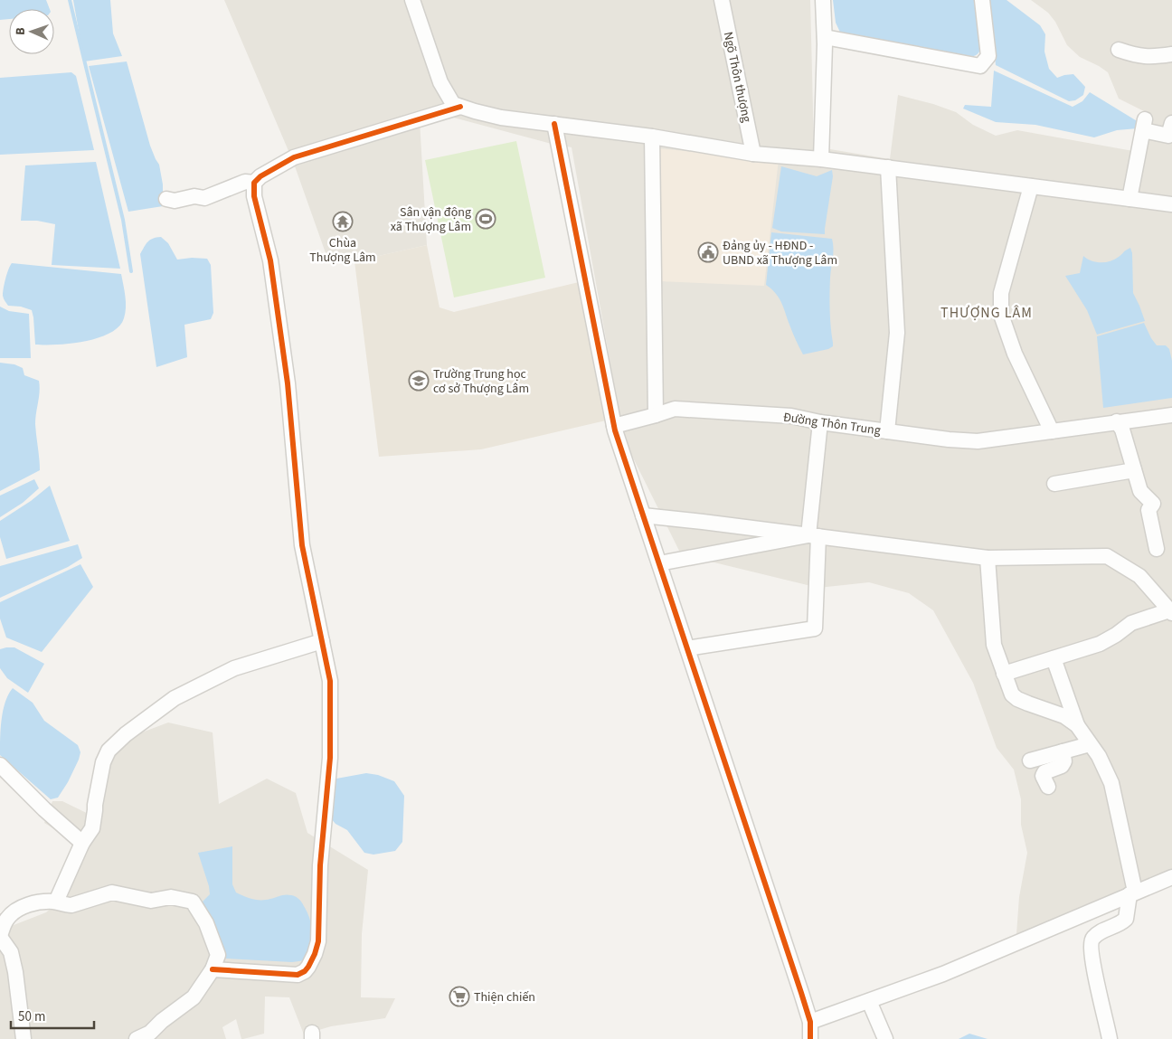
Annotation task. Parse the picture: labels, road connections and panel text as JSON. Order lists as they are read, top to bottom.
{
  "streets": {
    "street": ["Ngõ Thôn thượng", "Đường Thôn Trung"]
  },
  "districts": ["THƯỢNG LÂM"],
  "places": {
    "sports": ["Sân vận động xã Thượng Lâm"],
    "temple": ["Chùa Thượng Lâm"],
    "public building": ["Đảng ủy - HĐND - UBND xã Thượng Lâm"],
    "school or university": ["Trường Trung học cơ sở Thượng Lâm"],
    "supermarket": ["Thiện chiến"]
  },
  "scale_bar": "50 m",
  "north": "left"
}
